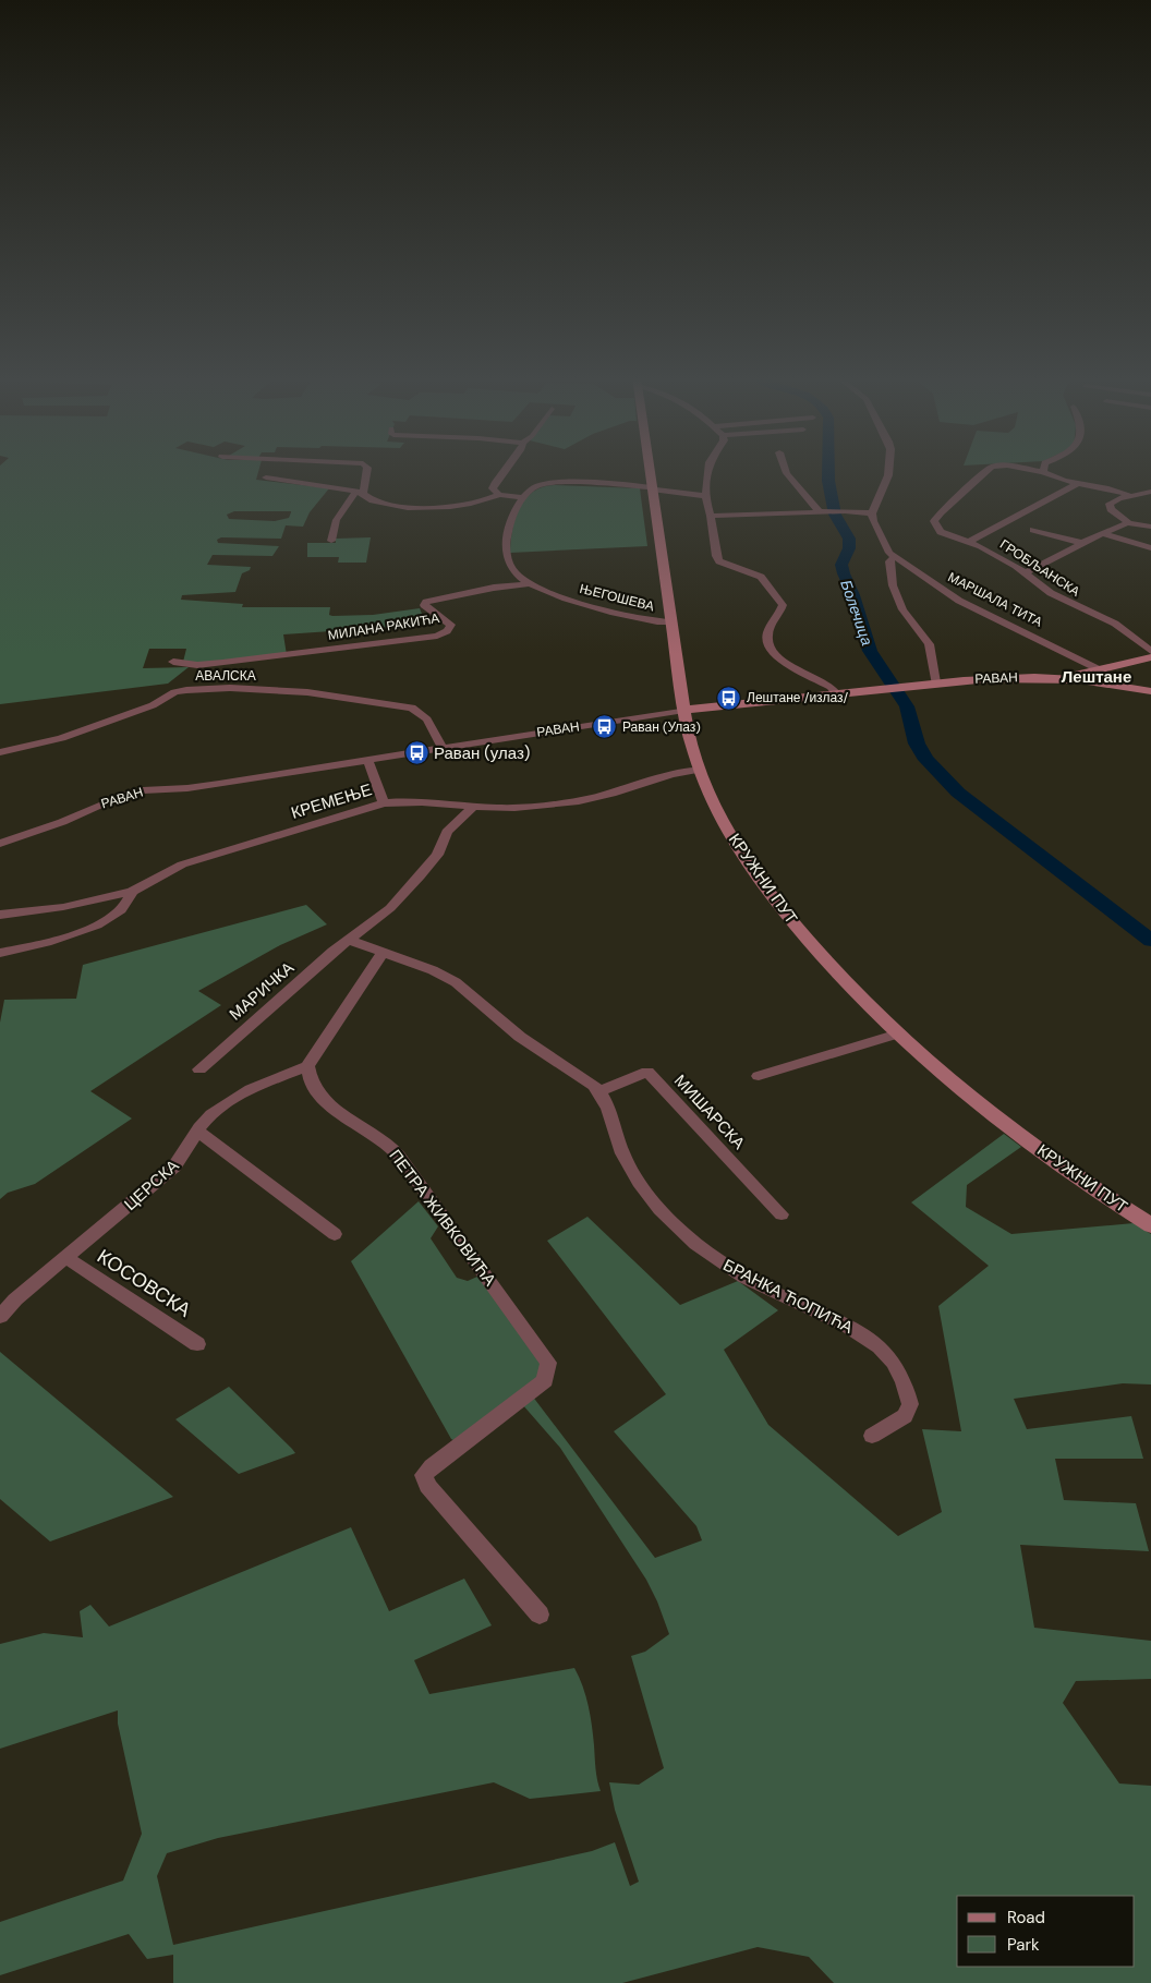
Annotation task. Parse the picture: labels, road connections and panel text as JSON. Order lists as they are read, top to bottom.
{
  "streets": {
    "main road": ["РАВАН", "КРУЖНИ ПУТ"],
    "street": [
      "ГРОБЉАНСКА",
      "ЊЕГОШЕВА",
      "МАРШАЛА ТИТА",
      "МИЛАНА РАКИЋА",
      "АВАЛСКА",
      "КРЕМЕЊЕ",
      "МАРИЧКА",
      "МИШАРСКА",
      "ЦЕРСКА",
      "ПЕТРА ЖИВКОВИЋА",
      "КОСОВСКА",
      "БРАНКА ЋОПИЋА"
    ]
  },
  "crossings": [
    ["ЊЕГОШЕВА", "МИЛАНА РАКИЋА"],
    ["ЊЕГОШЕВА", "КРУЖНИ ПУТ"],
    ["МАРШАЛА ТИТА", "РАВАН"],
    ["АВАЛСКА", "РАВАН"],
    ["РАВАН", "КРУЖНИ ПУТ"],
    ["КРЕМЕЊЕ", "КРУЖНИ ПУТ"],
    ["МИШАРСКА", "БРАНКА ЋОПИЋА"],
    ["ЦЕРСКА", "ПЕТРА ЖИВКОВИЋА"],
    ["ЦЕРСКА", "КОСОВСКА"]
  ],
  "districts": ["Лештане"],
  "water": ["Болечица"],
  "places": {
    "bus stop": ["Лештане /излаз/", "Раван (Улаз)", "Раван (улаз)"]
  },
  "legend": ["Road", "Park"]
}
